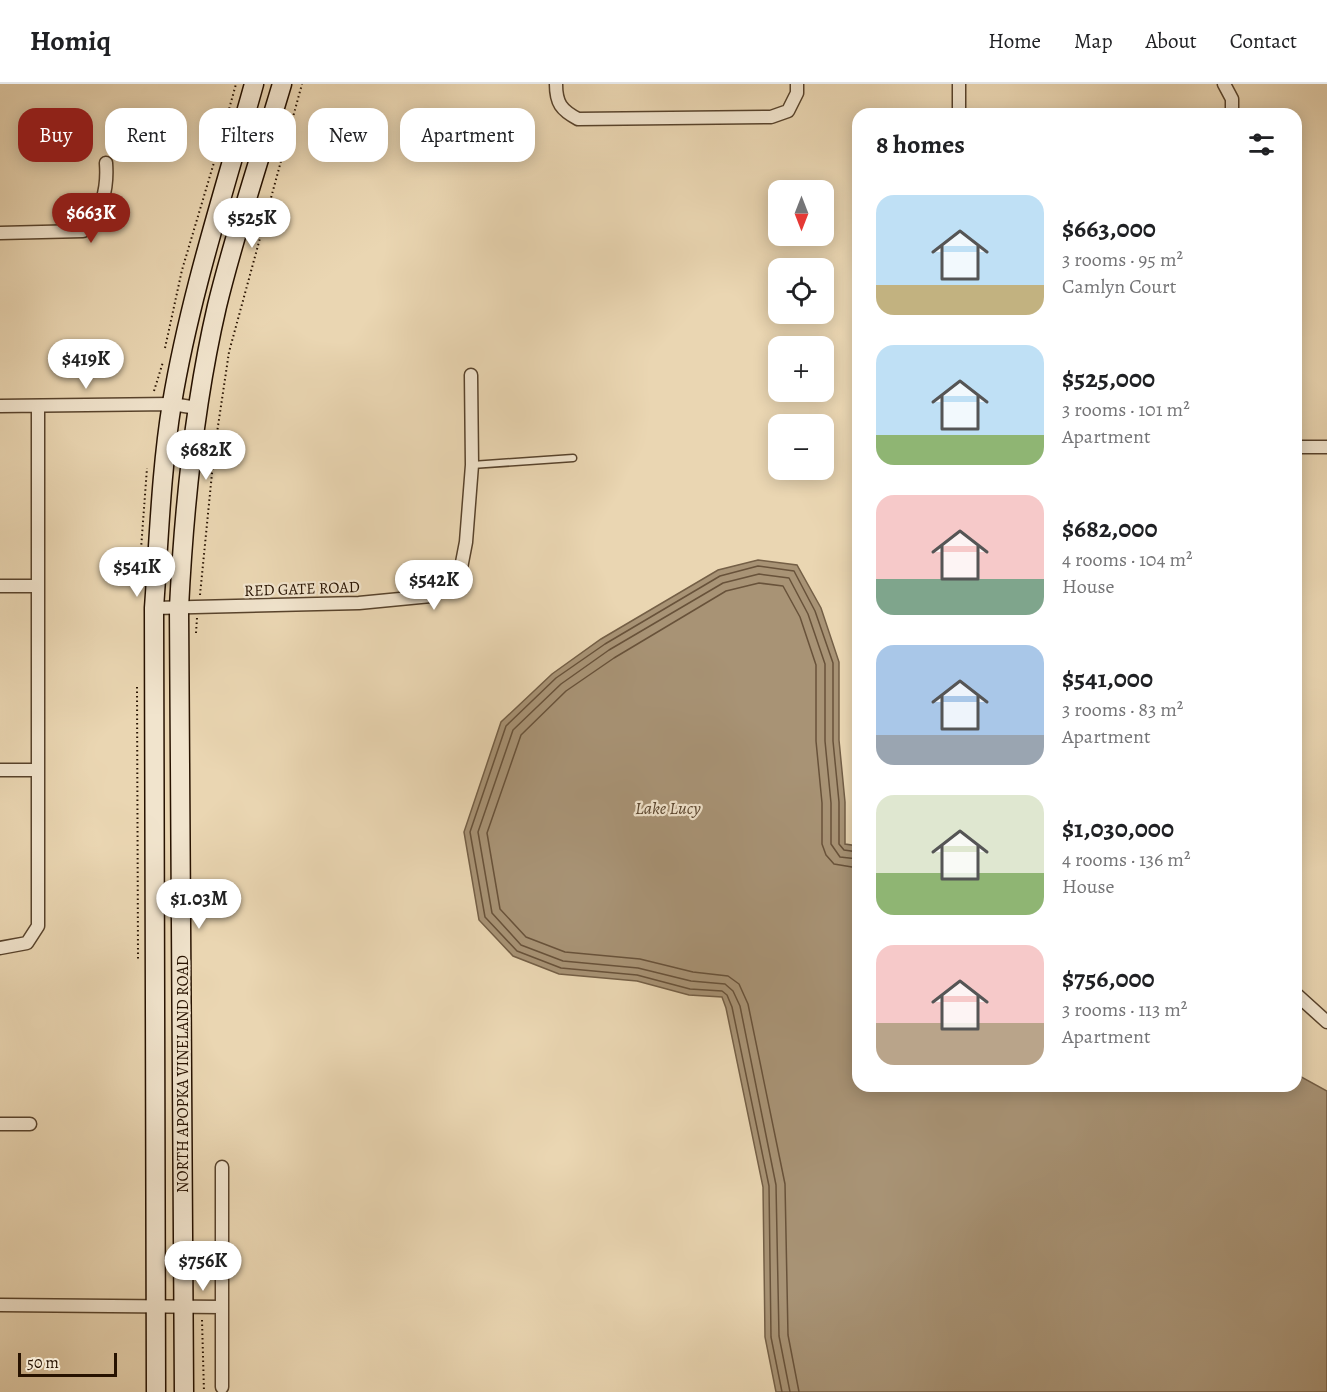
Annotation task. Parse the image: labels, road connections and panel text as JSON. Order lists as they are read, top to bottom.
{
  "streets": {
    "street": ["RED GATE ROAD", "NORTH APOPKA VINELAND ROAD"]
  },
  "crossings": [
    ["RED GATE ROAD", "NORTH APOPKA VINELAND ROAD"]
  ],
  "water": ["Lake Lucy"],
  "scale_bar": "50 m",
  "north": "bottom",
  "page": {
    "header": "Homiq",
    "nav": [
      "Home",
      "Map",
      "About",
      "Contact"
    ],
    "chip": [
      "Buy",
      "Rent",
      "Filters",
      "New",
      "Apartment"
    ],
    "heading": "8 homes",
    "map_buttons": ["+", "−"],
    "list": [
      {
        "name": "$663,000",
        "note": "3 rooms · 95 m² · Camlyn Court"
      },
      {
        "name": "$525,000",
        "note": "3 rooms · 101 m² · Apartment"
      },
      {
        "name": "$682,000",
        "note": "4 rooms · 104 m² · House"
      },
      {
        "name": "$541,000",
        "note": "3 rooms · 83 m² · Apartment"
      },
      {
        "name": "$1,030,000",
        "note": "4 rooms · 136 m² · House"
      },
      {
        "name": "$756,000",
        "note": "3 rooms · 113 m² · Apartment"
      }
    ],
    "price": [
      "$663K",
      "$525K",
      "$419K",
      "$682K",
      "$541K",
      "$542K",
      "$1.03M",
      "$756K"
    ],
    "scale": "50 m"
  }
}
